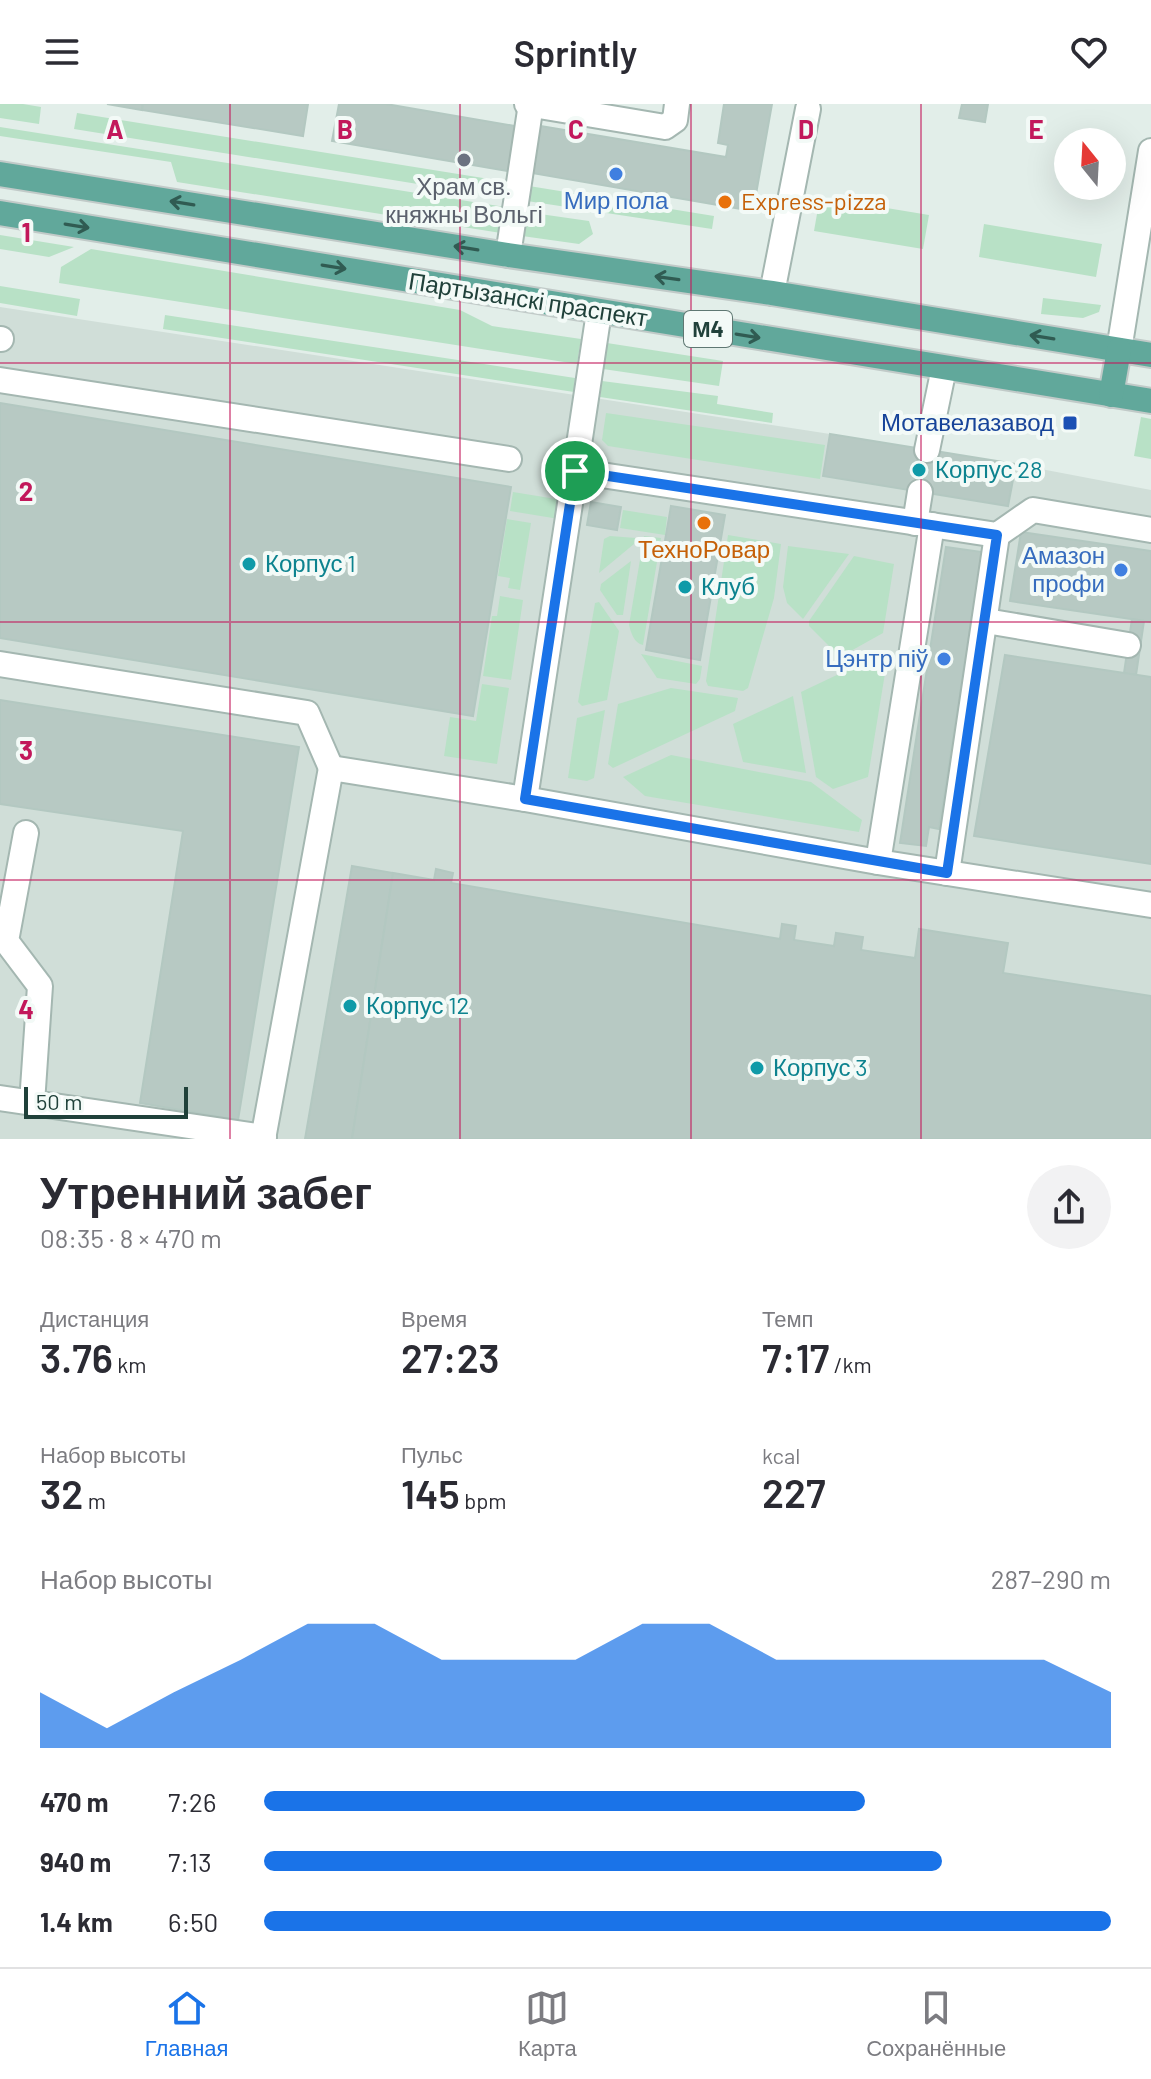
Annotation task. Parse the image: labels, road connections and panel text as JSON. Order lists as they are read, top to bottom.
{
  "streets": {
    "main road": ["Партызанскі праспект", "М4"]
  },
  "places": {
    "other": [
      "Храм св. княжны Вольгі",
      "Мир пола",
      "Express-pizza",
      "Корпус 28",
      "ТехноРовар",
      "Корпус 1",
      "Амазон профи",
      "Клуб",
      "Цэнтр піў",
      "Корпус 12",
      "Корпус 3"
    ],
    "transit": ["Мотавелазавод"]
  },
  "scale_bar": "50 m",
  "north": "top",
  "page": {
    "header": "Sprintly",
    "scale": "50 m",
    "heading": ["Утренний забег", "08:35 · 8 × 470 m"],
    "stats": [
      ["Дистанция", "3.76 km"],
      ["Время", "27:23"],
      ["Темп", "7:17 /km"],
      ["Набор высоты", "32 m"],
      ["Пульс", "145 bpm"],
      ["kcal", "227"]
    ],
    "chart": ["Набор высоты", "287–290 m"],
    "list": [
      {
        "name": "470 m",
        "note": "7:26"
      },
      {
        "name": "940 m",
        "note": "7:13"
      },
      {
        "name": "1.4 km",
        "note": "6:50"
      }
    ],
    "tabs": ["Главная", "Карта", "Сохранённые"]
  },
  "grid": {
    "columns": [
      "A",
      "B",
      "C",
      "D",
      "E"
    ],
    "rows": [
      "1",
      "2",
      "3",
      "4"
    ]
  }
}
